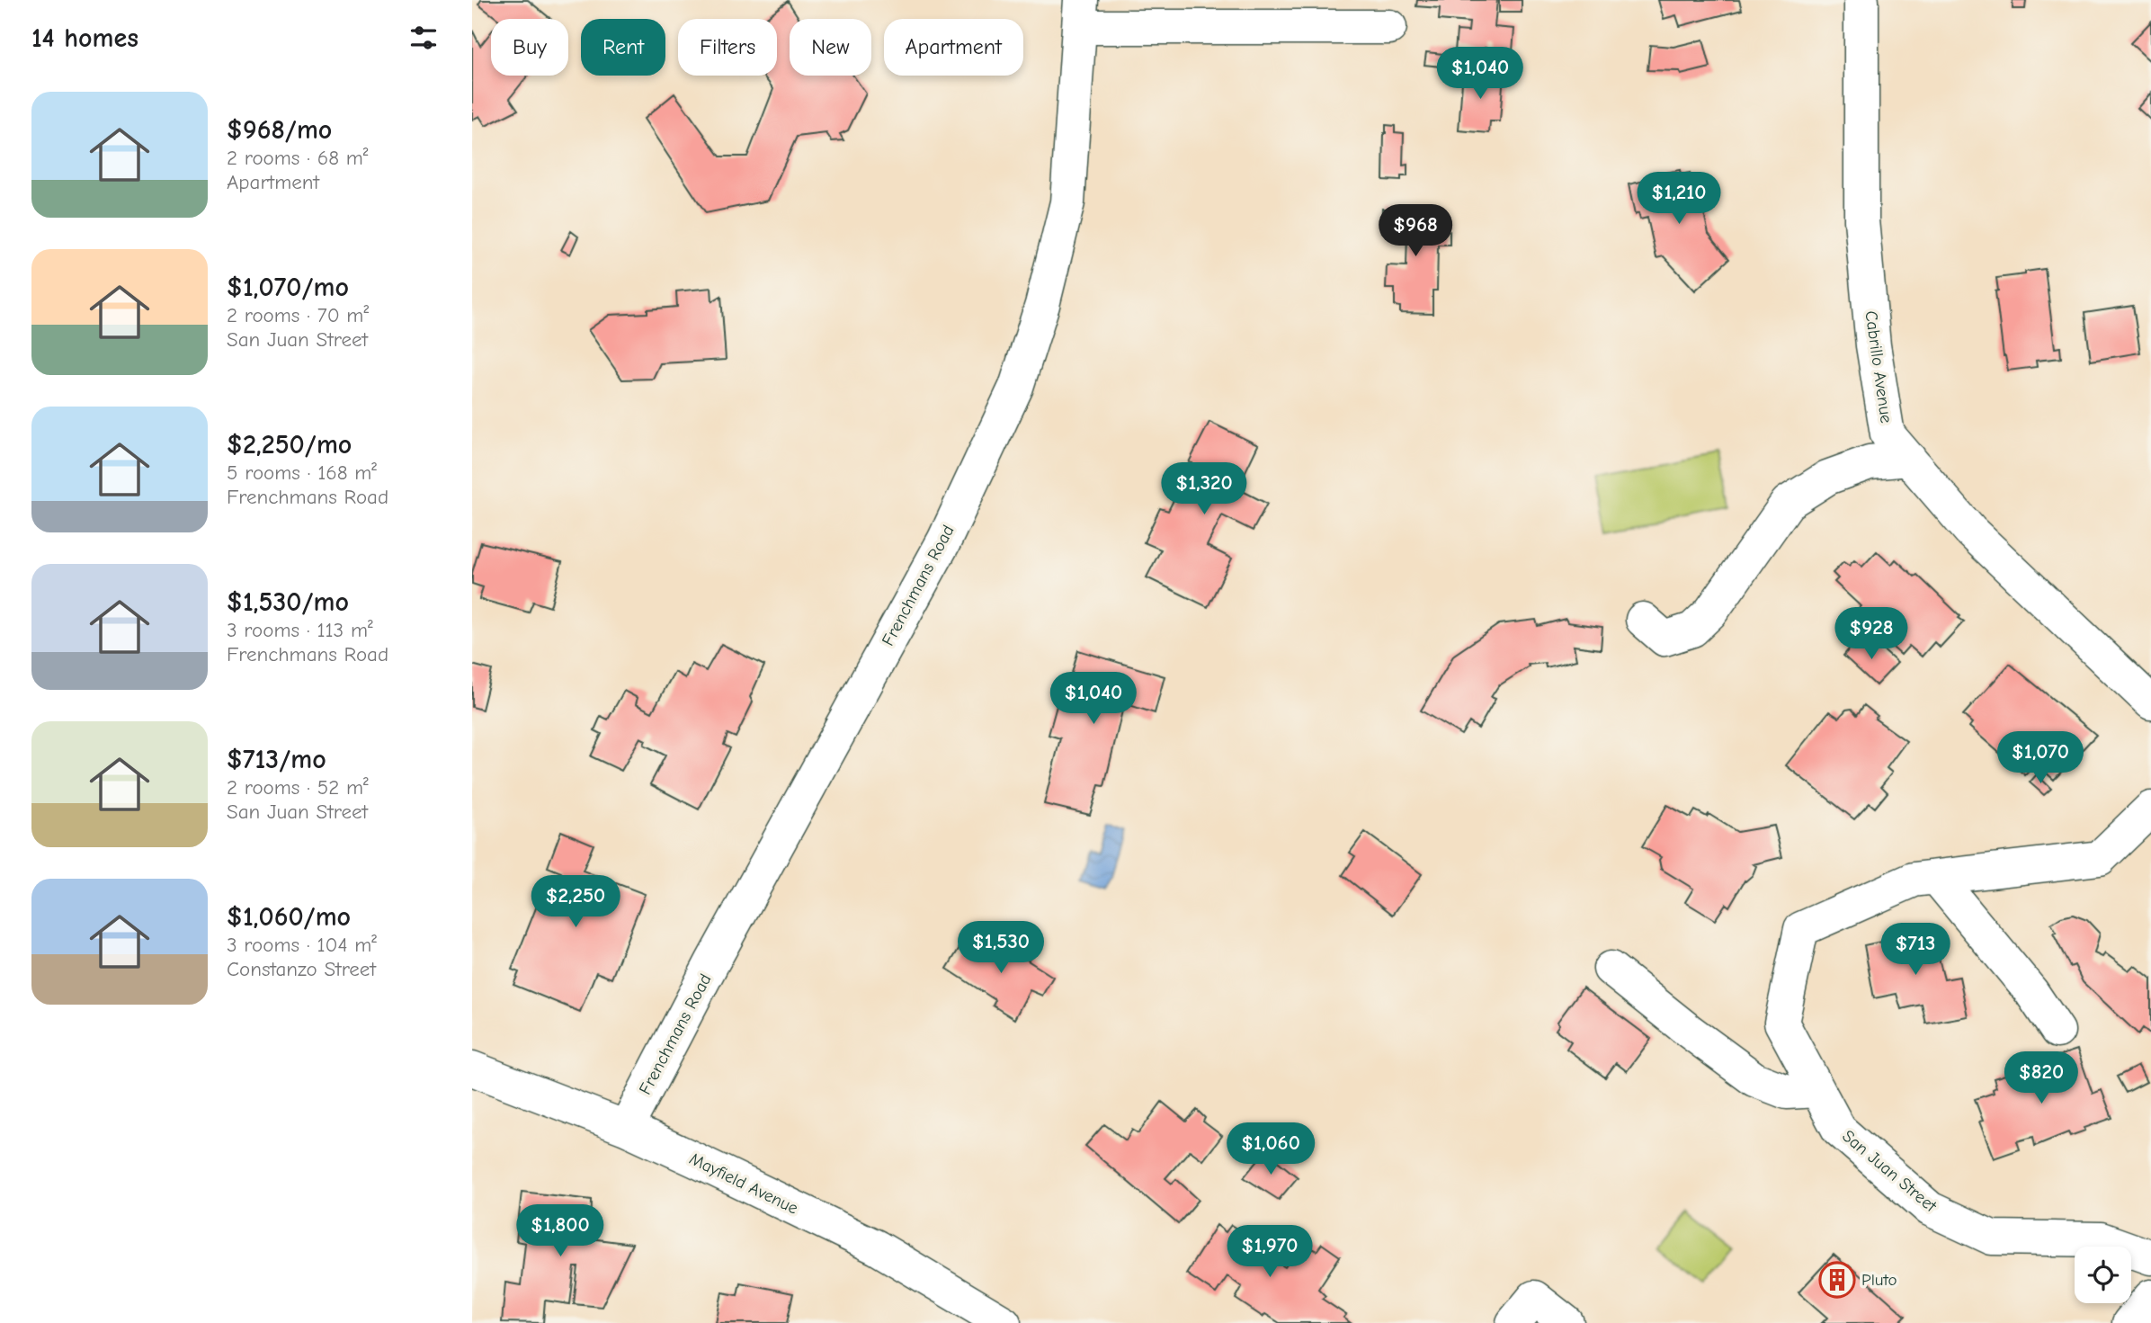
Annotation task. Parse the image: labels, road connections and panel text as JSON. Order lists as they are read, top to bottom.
{
  "streets": {
    "street": [
      "Cabrillo Avenue",
      "Frenchmans Road",
      "San Juan Street",
      "Mayfield Avenue"
    ]
  },
  "crossings": [
    ["Frenchmans Road", "Mayfield Avenue"]
  ],
  "places": {
    "building": ["Pluto"]
  },
  "page": {
    "heading": "14 homes",
    "chip": [
      "Buy",
      "Rent",
      "Filters",
      "New",
      "Apartment"
    ],
    "price": [
      "$1,040",
      "$1,210",
      "$968",
      "$1,320",
      "$928",
      "$1,040",
      "$1,070",
      "$2,250",
      "$1,530",
      "$713",
      "$820",
      "$1,060",
      "$1,800",
      "$1,970"
    ],
    "list": [
      {
        "name": "$968/mo",
        "note": "2 rooms · 68 m² · Apartment"
      },
      {
        "name": "$1,070/mo",
        "note": "2 rooms · 70 m² · San Juan Street"
      },
      {
        "name": "$2,250/mo",
        "note": "5 rooms · 168 m² · Frenchmans Road"
      },
      {
        "name": "$1,530/mo",
        "note": "3 rooms · 113 m² · Frenchmans Road"
      },
      {
        "name": "$713/mo",
        "note": "2 rooms · 52 m² · San Juan Street"
      },
      {
        "name": "$1,060/mo",
        "note": "3 rooms · 104 m² · Constanzo Street"
      }
    ]
  }
}
